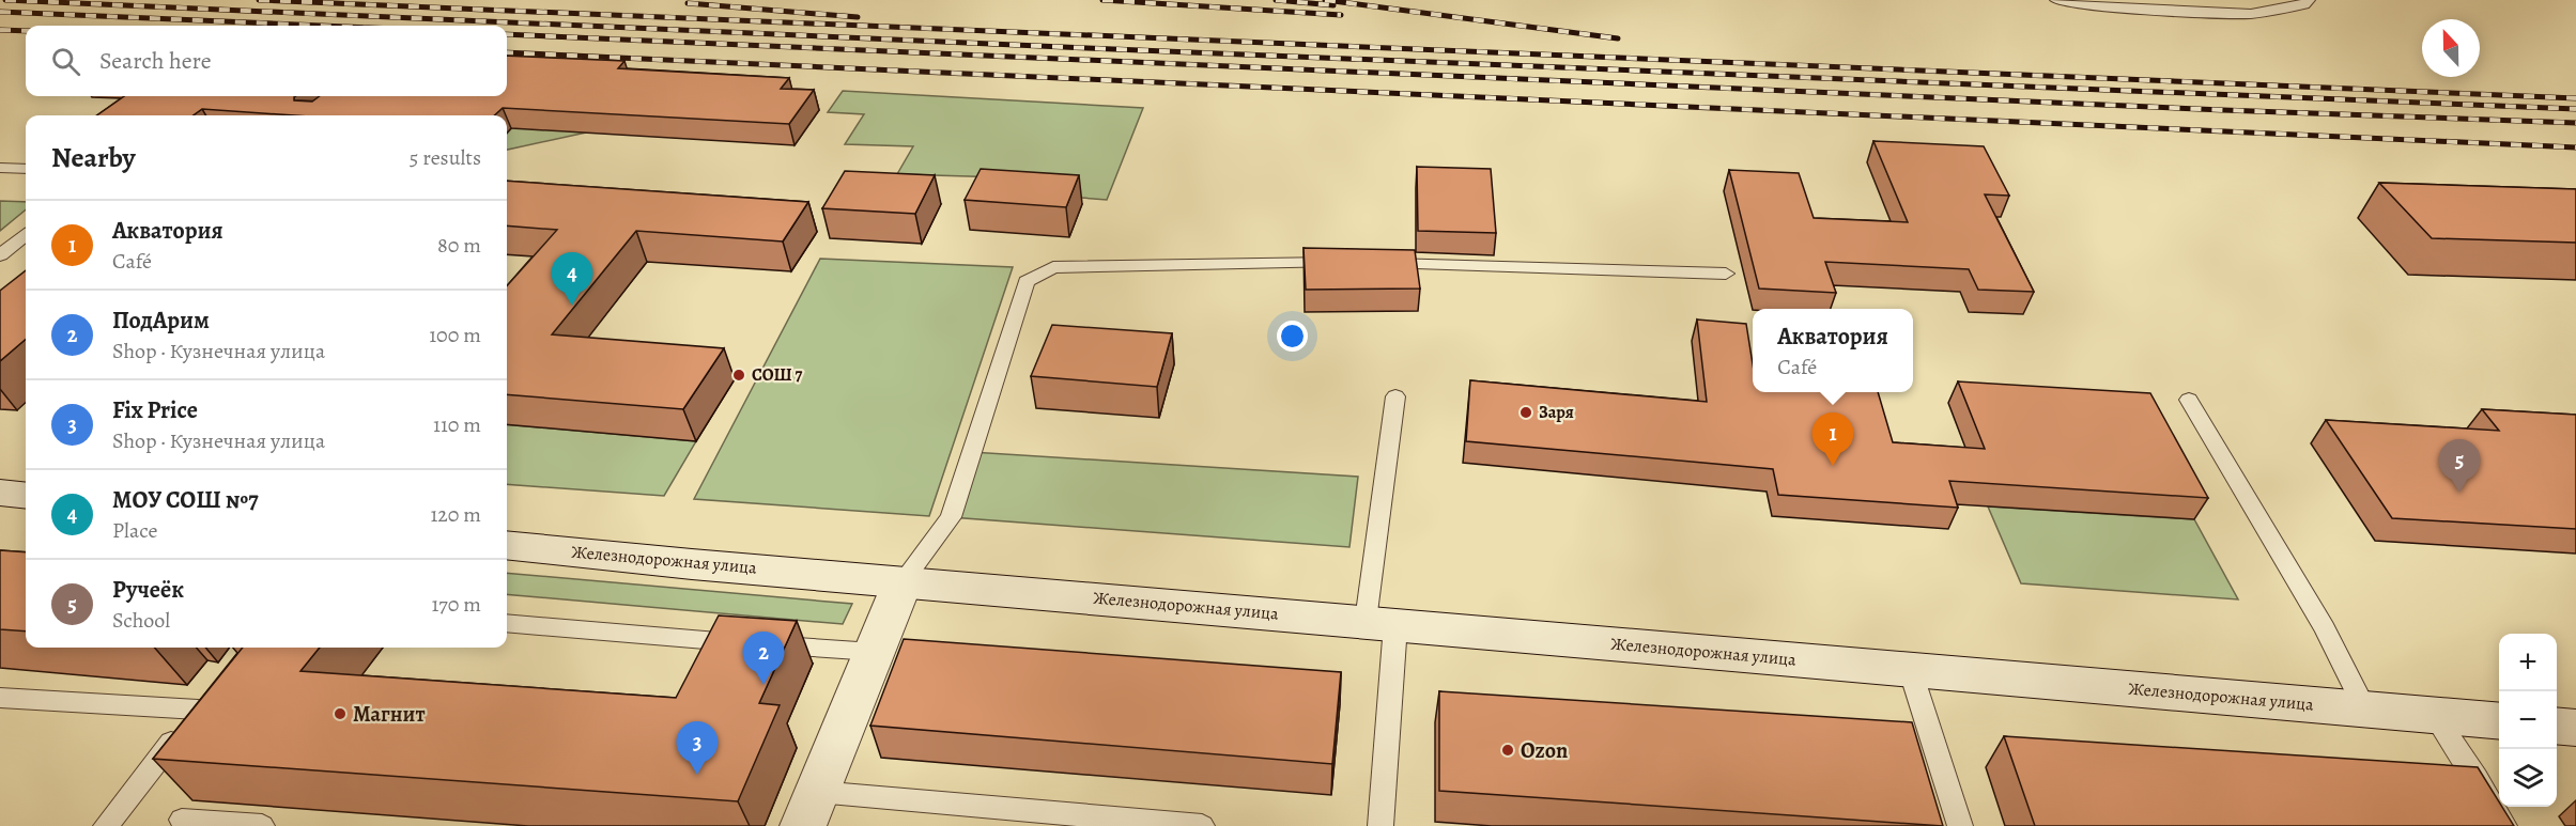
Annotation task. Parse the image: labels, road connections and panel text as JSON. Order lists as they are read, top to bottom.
{
  "streets": {
    "street": ["Железнодорожная улица"]
  },
  "places": [
    "СОШ 7",
    "Заря",
    "Магнит",
    "Ozon"
  ],
  "north": "top",
  "page": {
    "search": "Search here",
    "heading": ["Nearby", "5 results"],
    "list": [
      {
        "mark": "1",
        "name": "Акватория",
        "note": "Café",
        "value": "80 m"
      },
      {
        "mark": "2",
        "name": "ПодАрим",
        "note": "Shop · Кузнечная улица",
        "value": "100 m"
      },
      {
        "mark": "3",
        "name": "Fix Price",
        "note": "Shop · Кузнечная улица",
        "value": "110 m"
      },
      {
        "mark": "4",
        "name": "МОУ СОШ №7",
        "note": "Place",
        "value": "120 m"
      },
      {
        "mark": "5",
        "name": "Ручеёк",
        "note": "School",
        "value": "170 m"
      }
    ],
    "pins": [
      "4",
      "1",
      "5",
      "2",
      "3"
    ],
    "popup": ["Акватория", "Café"],
    "map_buttons": ["+", "−"]
  }
}
